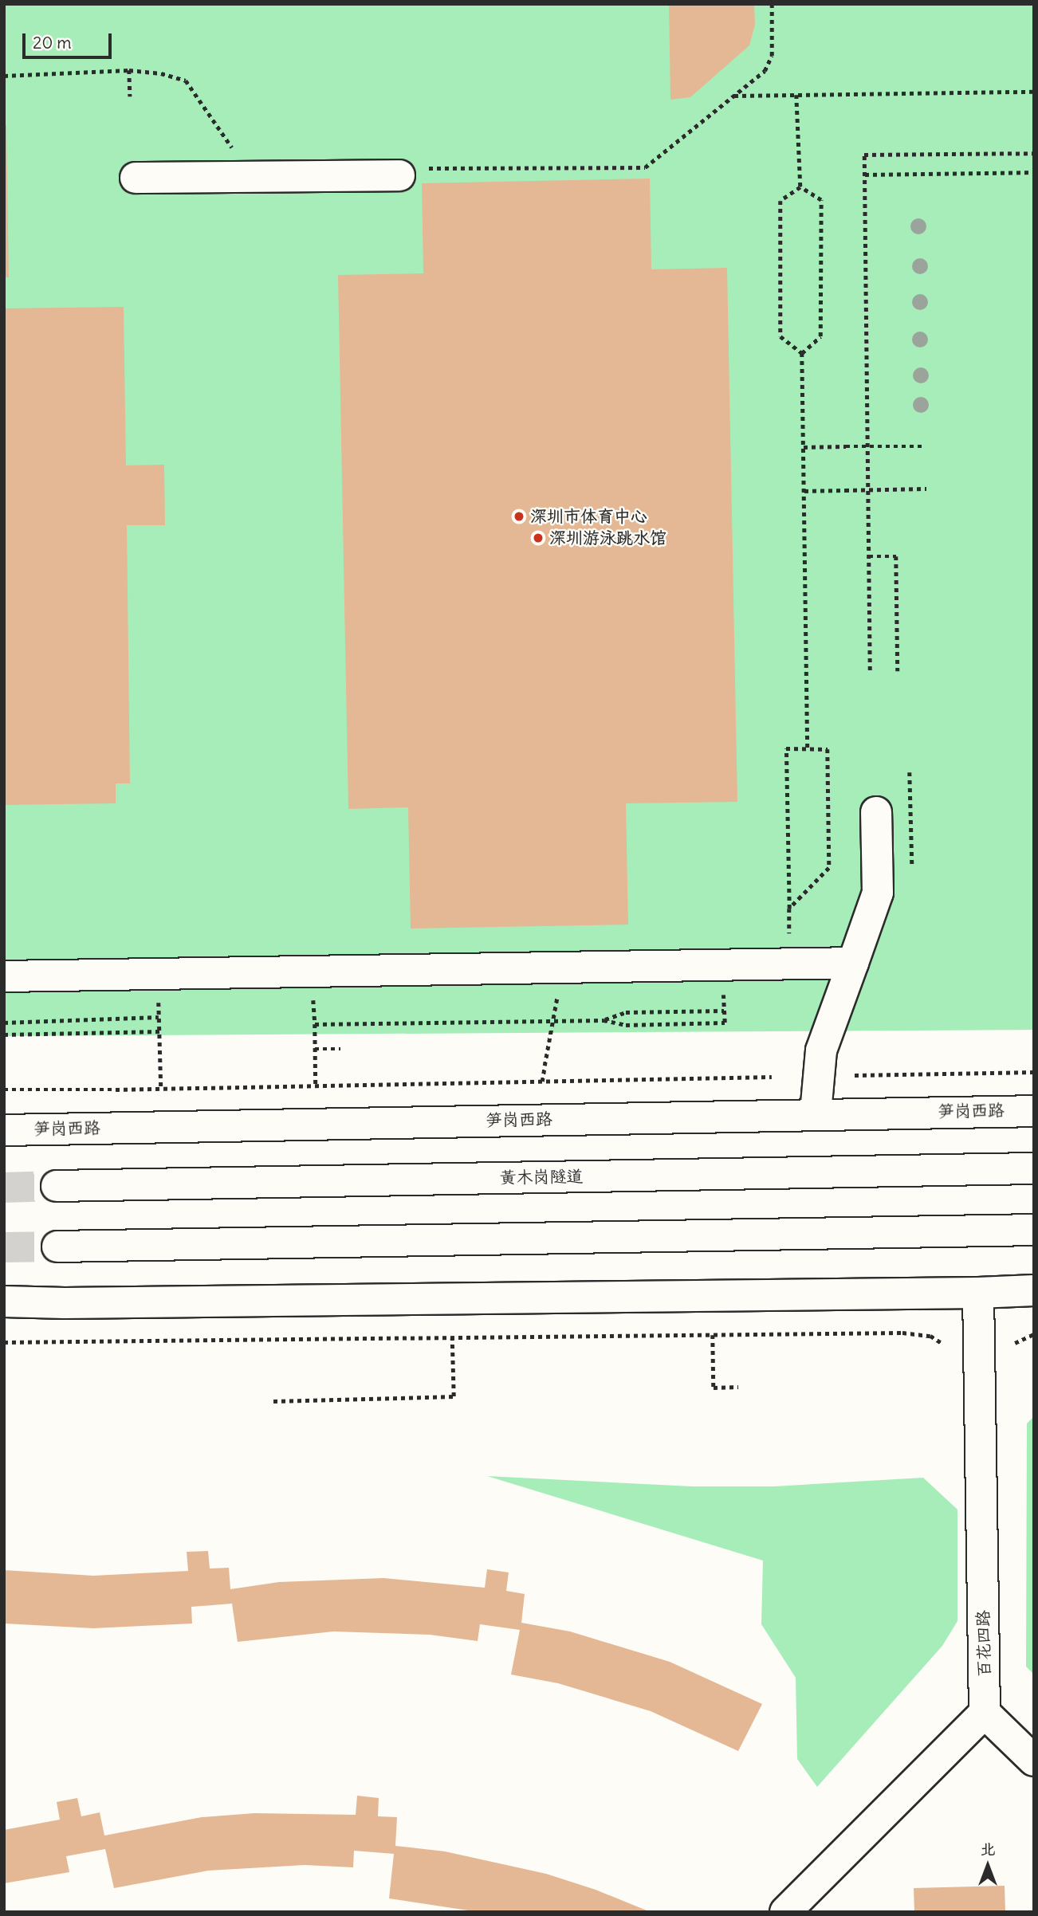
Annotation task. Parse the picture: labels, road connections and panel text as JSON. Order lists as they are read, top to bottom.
{
  "streets": {
    "main road": ["笋岗西路", "黄木岗隧道", "百花四路"]
  },
  "places": ["深圳市体育中心", "深圳游泳跳水馆"],
  "scale_bar": "20 m",
  "north": "top"
}
